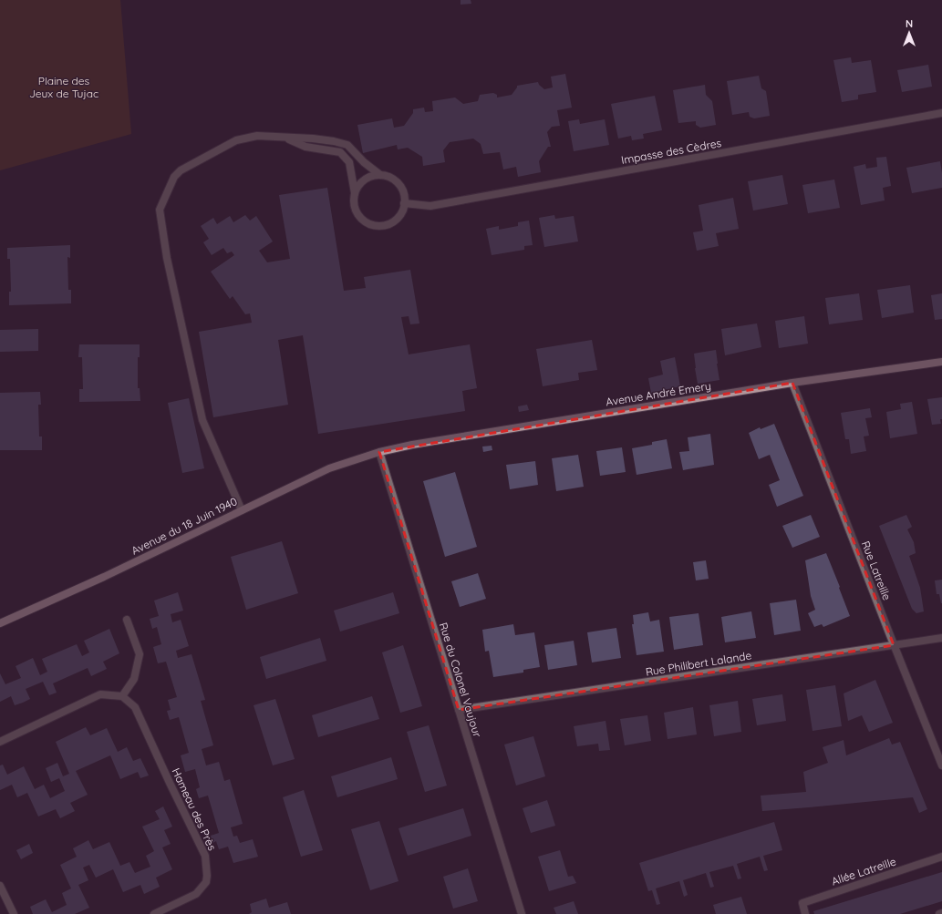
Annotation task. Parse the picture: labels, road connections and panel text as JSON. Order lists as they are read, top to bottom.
{
  "streets": {
    "street": [
      "Impasse des Cèdres",
      "Avenue André Emery",
      "Avenue du 18 Juin 1940",
      "Rue Latreille",
      "Rue Philibert Lalande",
      "Rue du Colonel Vaujour",
      "Hameau des Près",
      "Allée Latreille"
    ]
  },
  "crossings": [
    ["Avenue André Emery", "Avenue du 18 Juin 1940"],
    ["Avenue André Emery", "Rue Latreille"],
    ["Avenue André Emery", "Rue du Colonel Vaujour"],
    ["Avenue du 18 Juin 1940", "Rue du Colonel Vaujour"],
    ["Rue Latreille", "Rue Philibert Lalande"],
    ["Rue Philibert Lalande", "Rue du Colonel Vaujour"]
  ],
  "parks": ["Plaine des Jeux de Tujac"],
  "north": "top"
}
